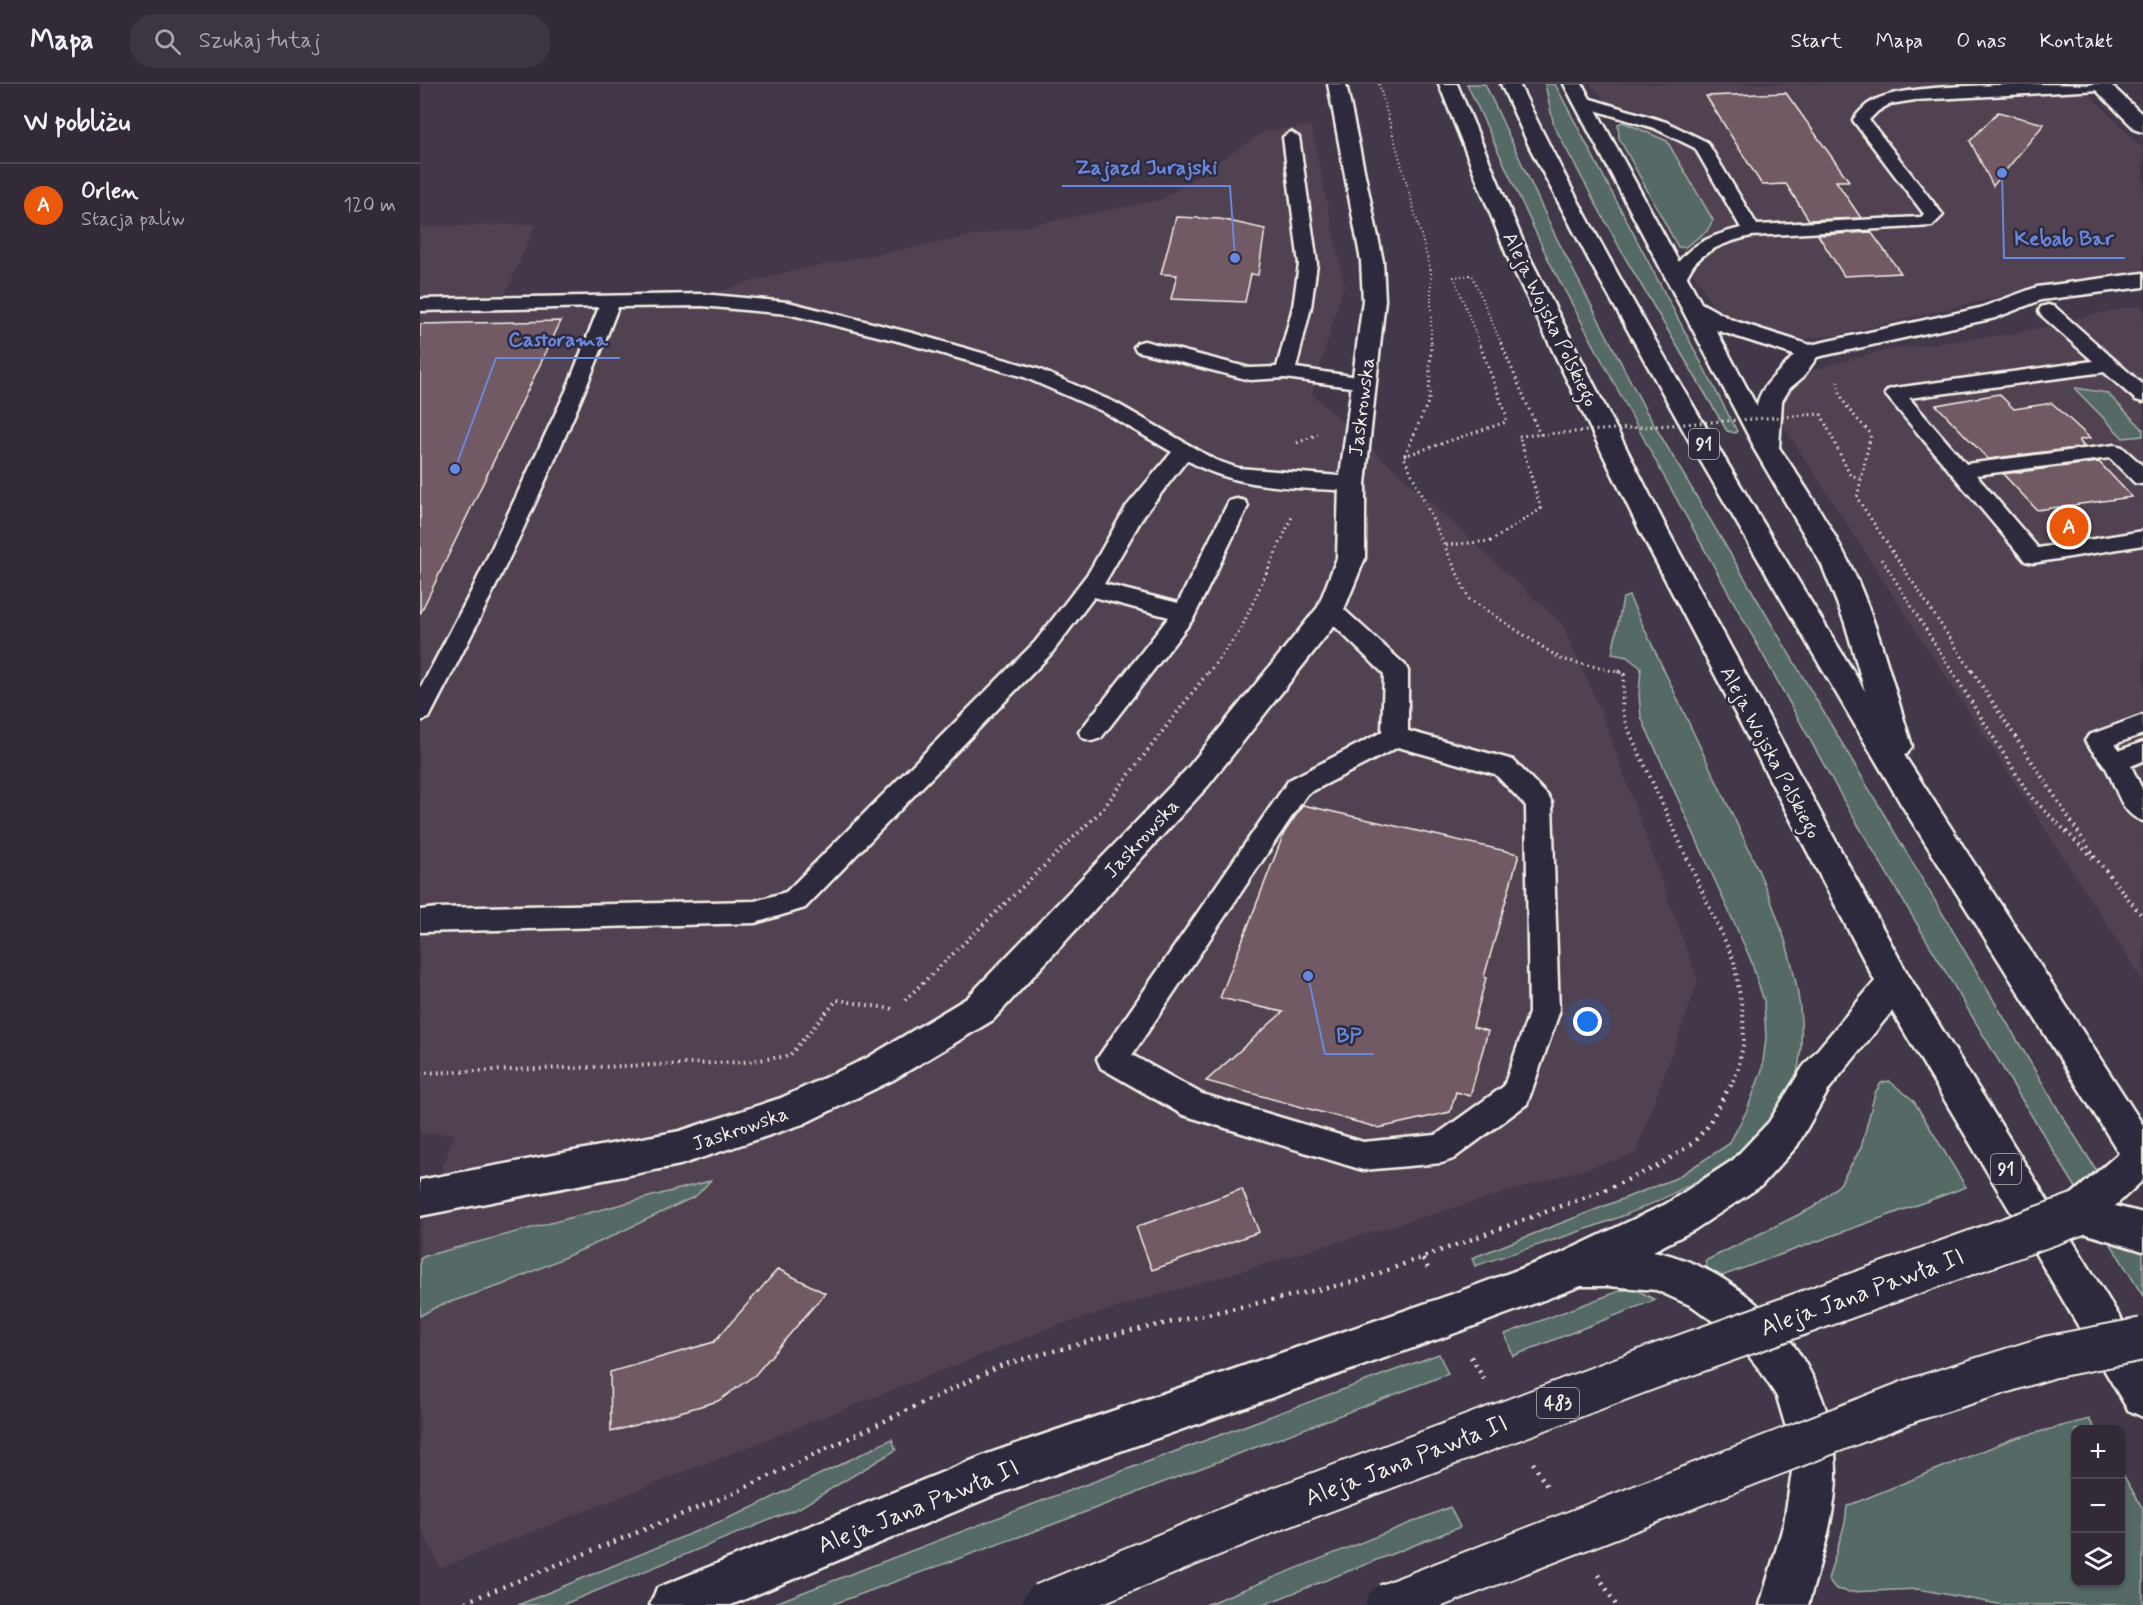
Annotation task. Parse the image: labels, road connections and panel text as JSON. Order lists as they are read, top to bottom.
{
  "streets": {
    "main road": [
      "Aleja Wojska Polskiego",
      "Jaskrowska",
      "91",
      "Aleja Jana Pawła II",
      "483"
    ]
  },
  "places": [
    "Kebab Bar",
    "Zajazd Jurajski",
    "Castorama",
    "BP"
  ],
  "page": {
    "header": "Mapa",
    "search": "Szukaj tutaj",
    "nav": [
      "Start",
      "Mapa",
      "O nas",
      "Kontakt"
    ],
    "heading": "W pobliżu",
    "list": [
      {
        "mark": "A",
        "name": "Orlen",
        "note": "Stacja paliw",
        "value": "120 m"
      }
    ],
    "pins": "A",
    "map_buttons": ["+", "−"]
  }
}
